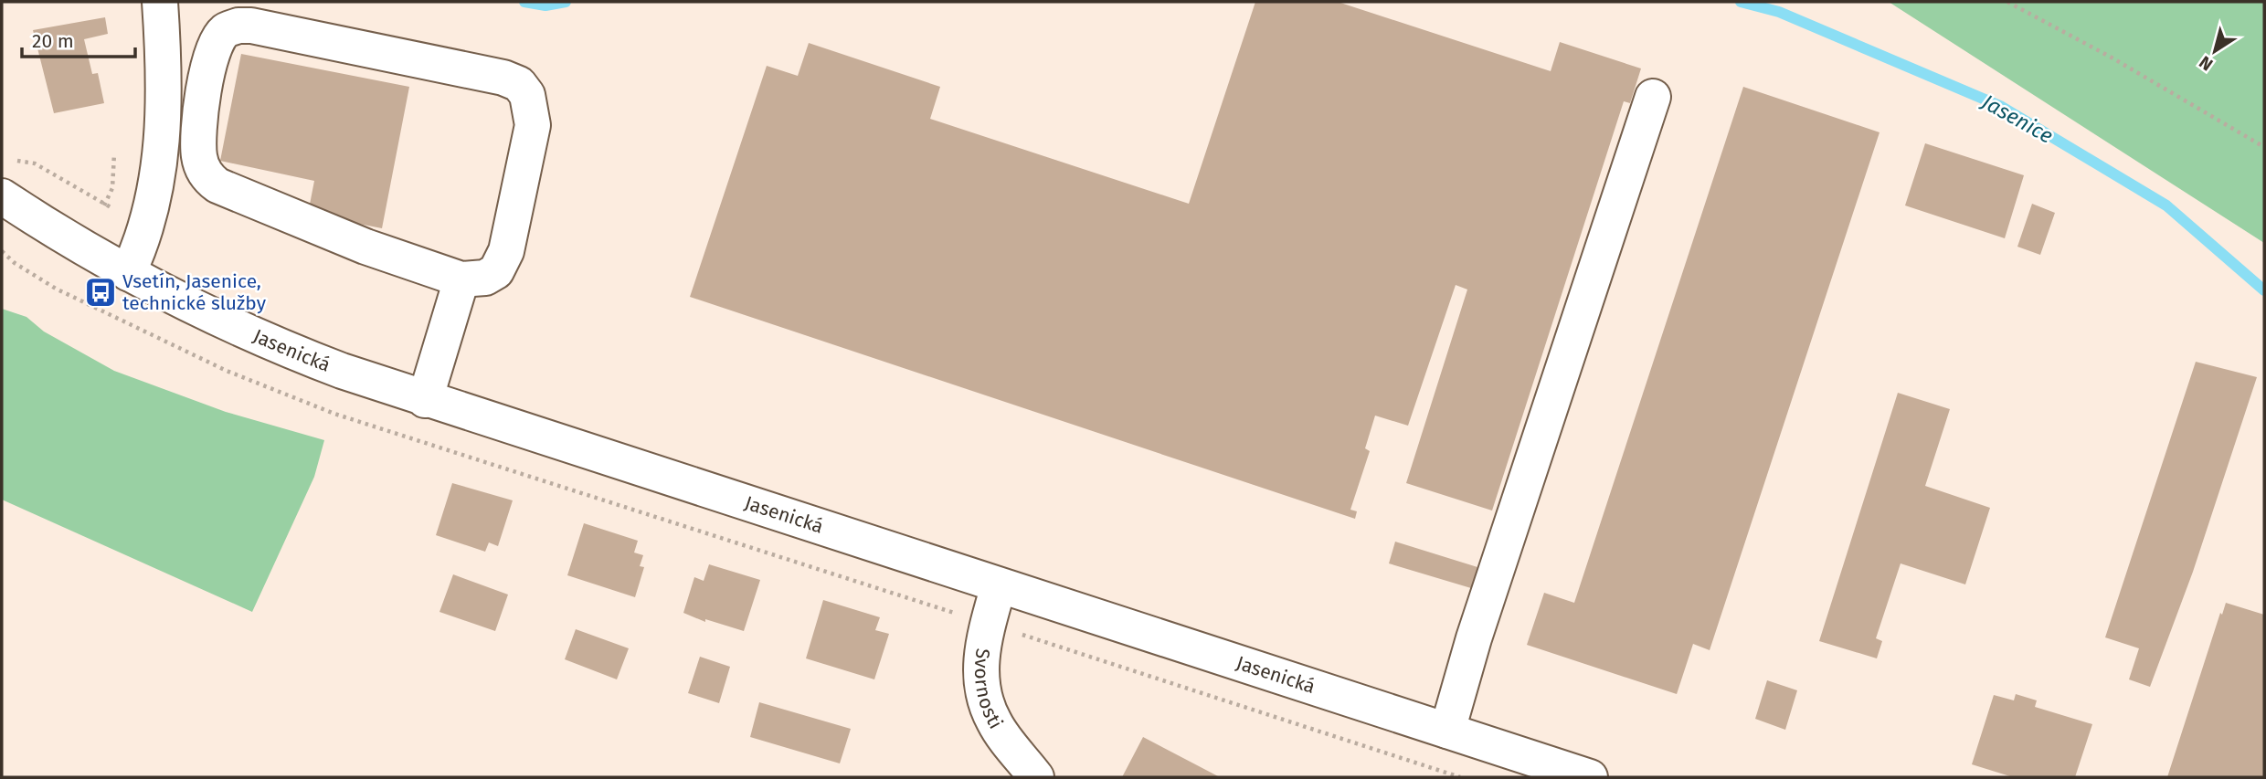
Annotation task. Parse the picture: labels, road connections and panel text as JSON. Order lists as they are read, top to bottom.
{
  "streets": {
    "street": ["Jasenická", "Svornosti"]
  },
  "crossings": [
    ["Jasenická", "Svornosti"]
  ],
  "water": ["Jasenice"],
  "places": {
    "bus stop": ["Vsetín, Jasenice, technické služby"]
  },
  "scale_bar": "20 m",
  "north": "bottom left"
}
